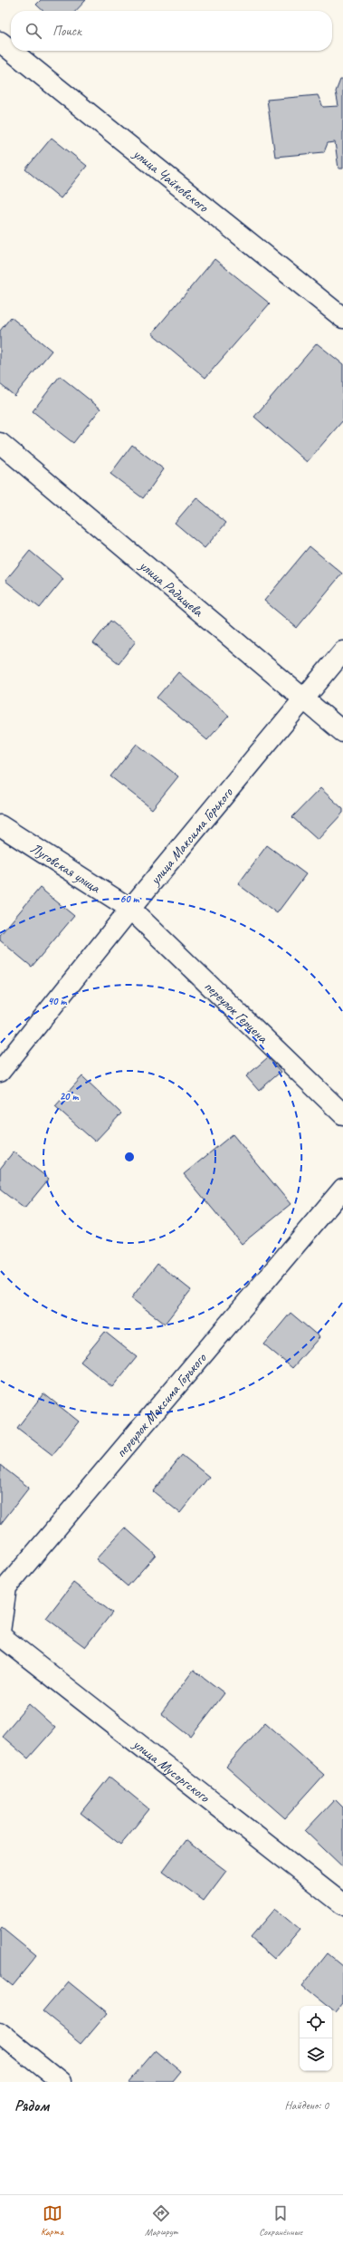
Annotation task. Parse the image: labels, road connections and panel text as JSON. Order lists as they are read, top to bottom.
{
  "streets": {
    "street": [
      "улица Чайковского",
      "улица Радищева",
      "улица Максима Горького",
      "Луговская улица",
      "переулок Герцена",
      "переулок Максима Горького",
      "улица Мусоргского"
    ]
  },
  "crossings": [
    ["улица Радищева", "улица Максима Горького"],
    ["улица Максима Горького", "Луговская улица"],
    ["улица Максима Горького", "переулок Герцена"],
    ["Луговская улица", "переулок Герцена"]
  ],
  "page": {
    "search": "Поиск",
    "heading": ["Рядом", "Найдено: 0"],
    "nav": ["Карта", "Маршрут", "Сохранённые"]
  },
  "rings": ["60 m", "40 m", "20 m"]
}
